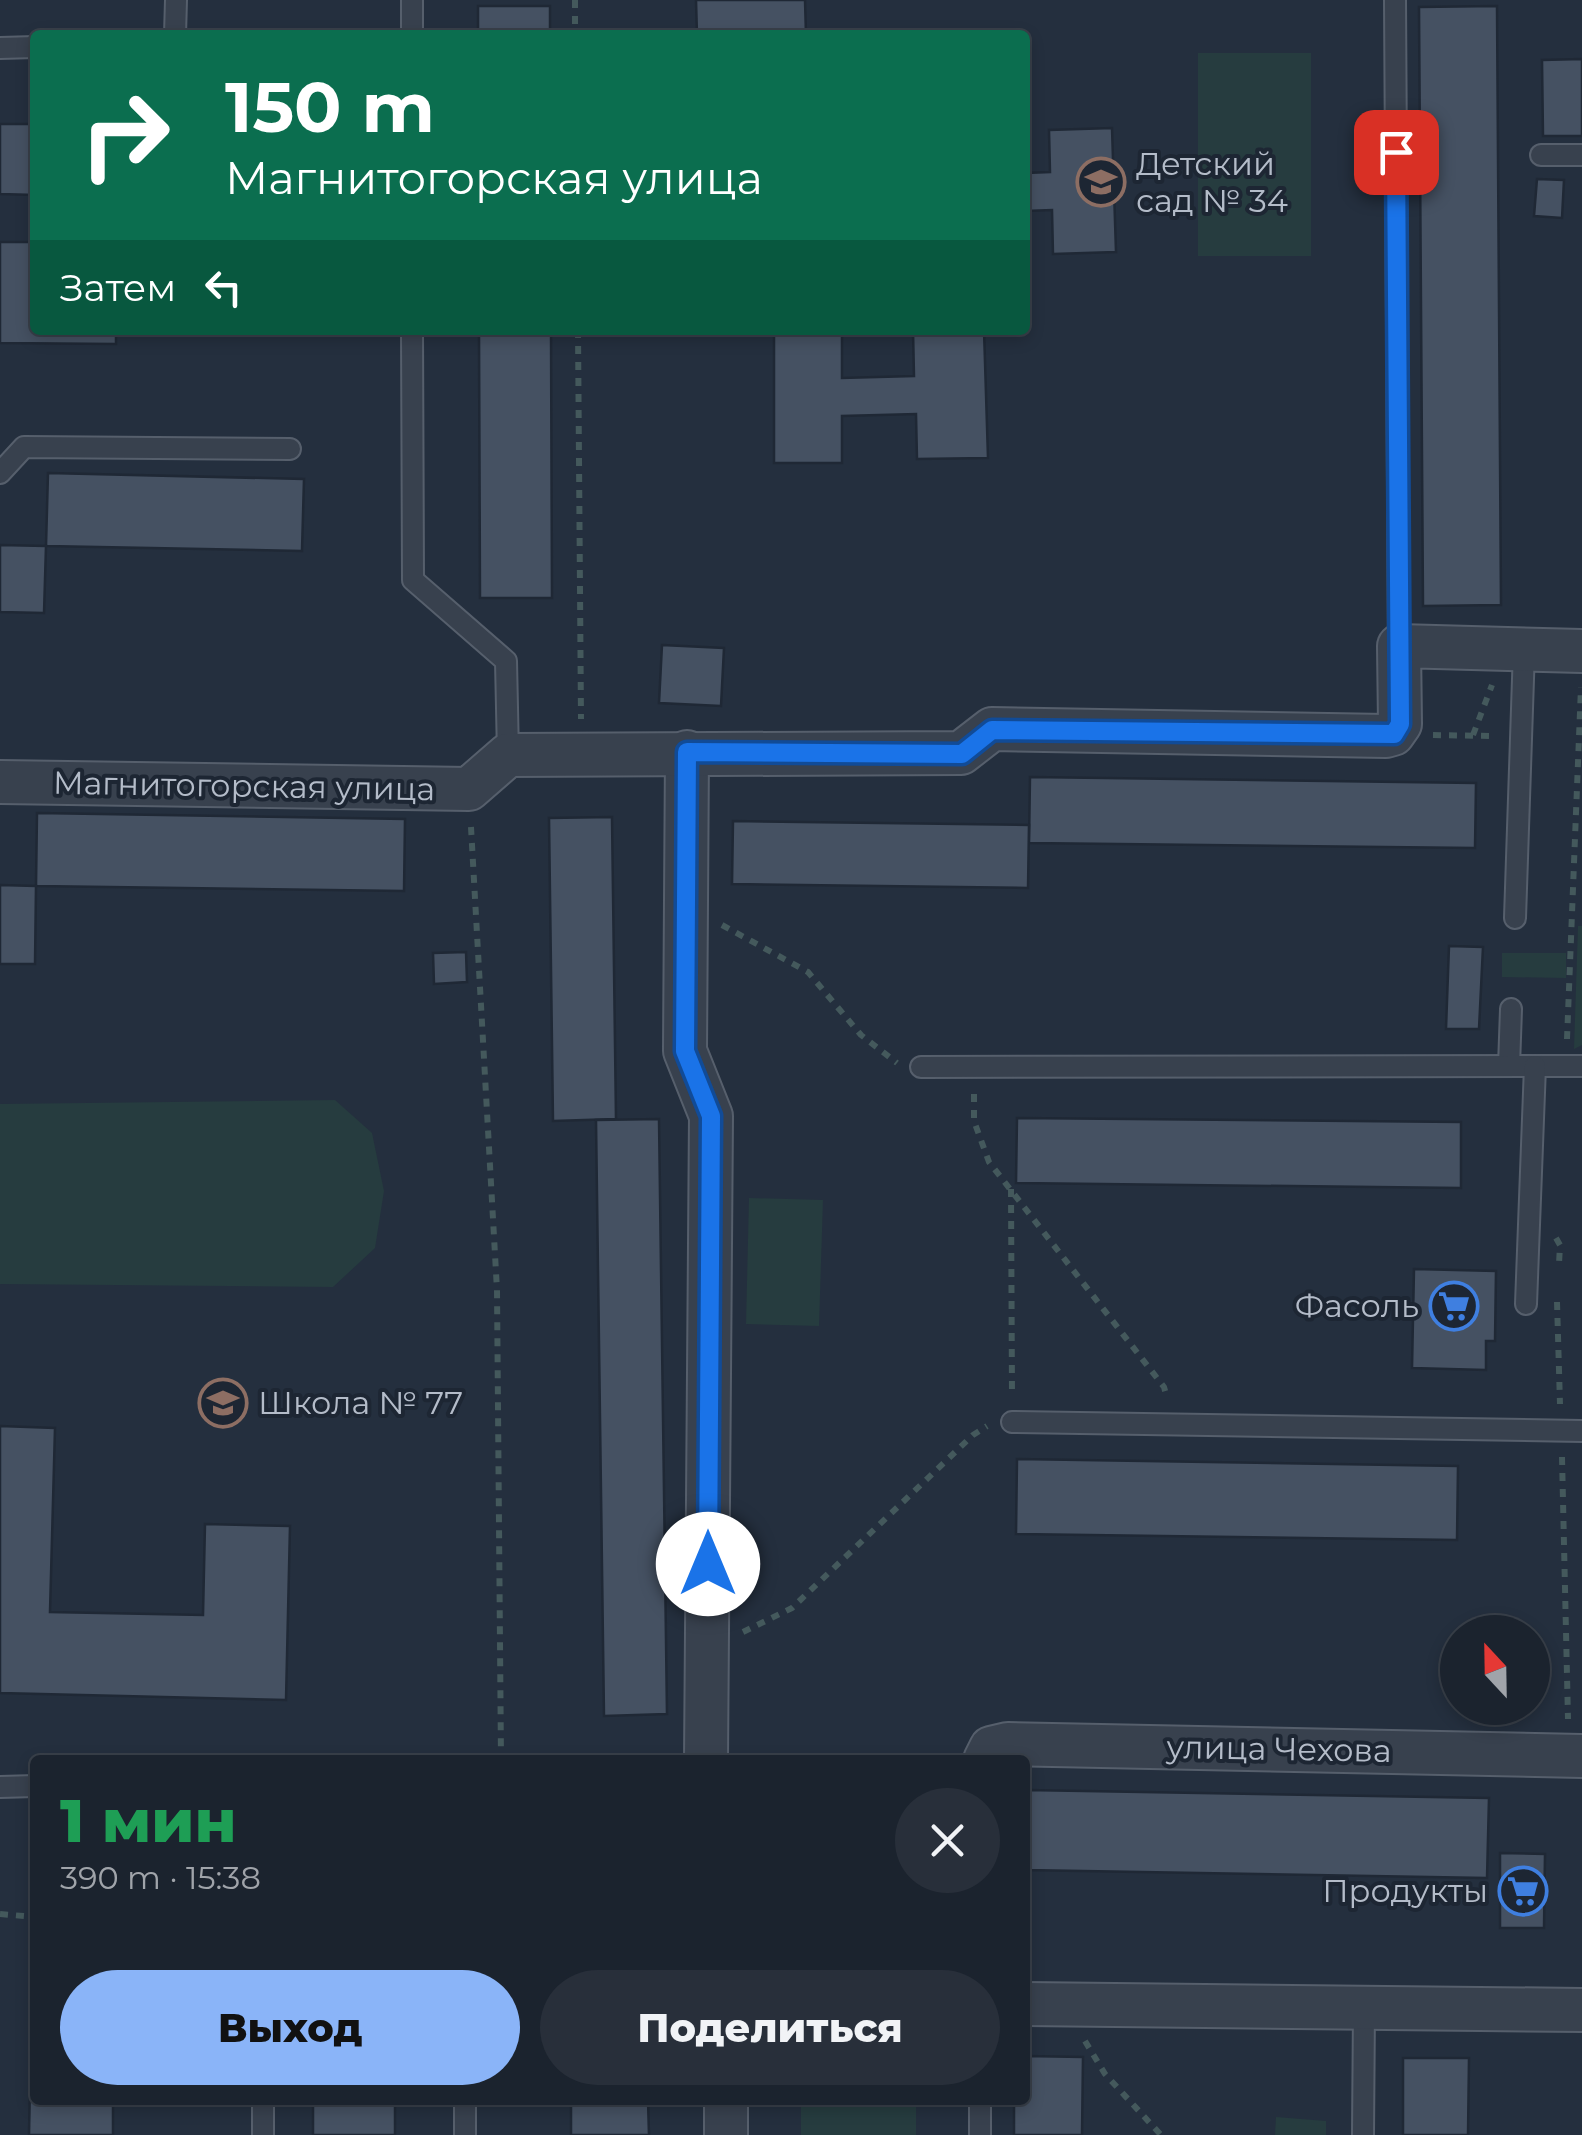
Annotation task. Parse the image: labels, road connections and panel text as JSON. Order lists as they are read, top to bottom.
{
  "streets": {
    "street": ["Магнитогорская улица", "улица Чехова"]
  },
  "places": {
    "school or university": ["Детский сад № 34", "Школа № 77"],
    "supermarket": ["Фасоль", "Продукты"]
  },
  "north": "top",
  "page": {
    "turn": ["150 m", "Магнитогорская улица"],
    "then": "Затем",
    "heading": ["1 мин", "390 m · 15:38"],
    "buttons": ["Выход", "Поделиться"]
  }
}
